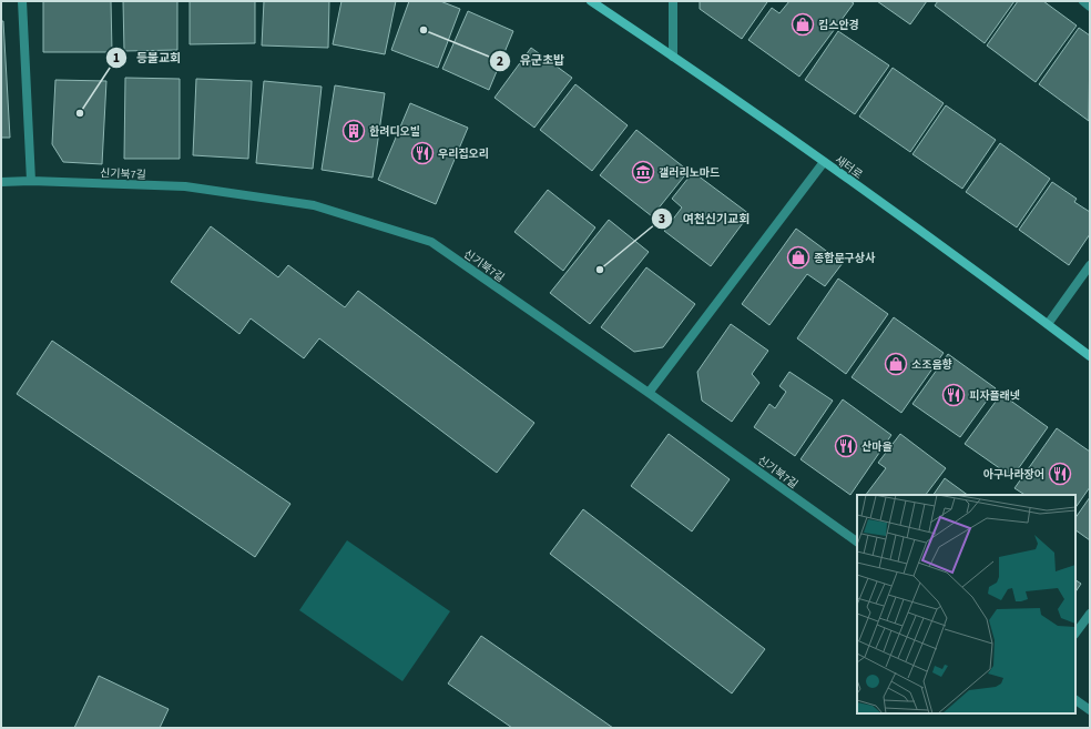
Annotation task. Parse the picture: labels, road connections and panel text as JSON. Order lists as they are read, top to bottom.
{
  "streets": {
    "street": ["새터로", "신기북7길"]
  },
  "places": {
    "shop": ["킴스안경", "종합문구상사", "소조음향"],
    "other": ["유군초밥", "등불교회", "여천신기교회"],
    "building": ["한려디오빌"],
    "restaurant": [
      "우리집오리",
      "피자플래넷",
      "산마을",
      "아구나라장어"
    ],
    "museum": ["갤러리노마드"]
  }
}
